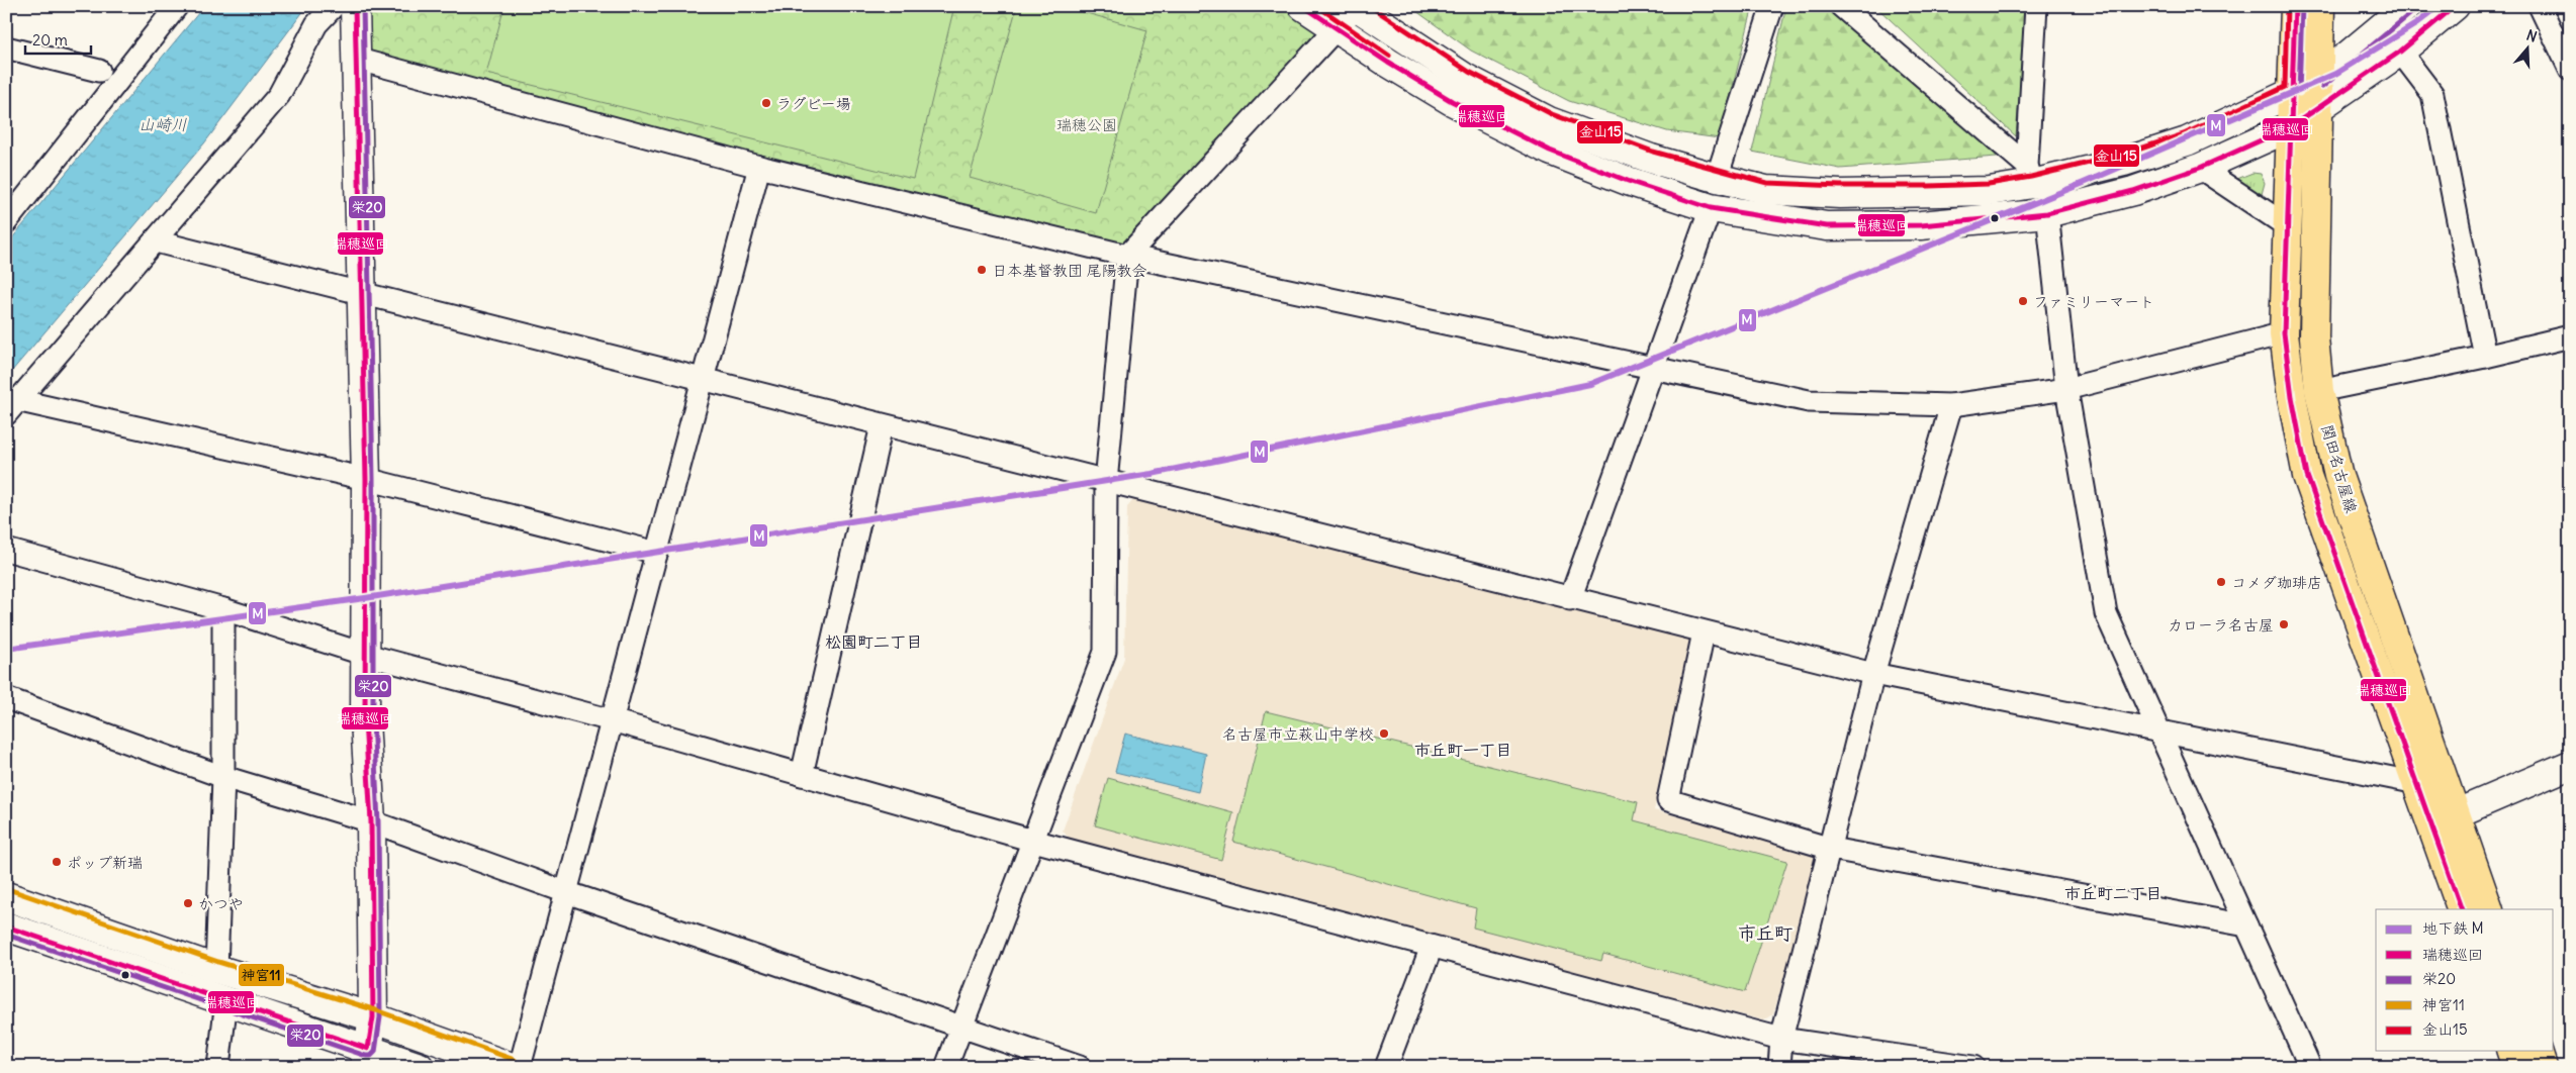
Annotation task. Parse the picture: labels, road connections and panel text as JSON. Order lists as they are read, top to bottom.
{
  "streets": {
    "main road": ["関田名古屋線"]
  },
  "districts": [
    "松園町二丁目",
    "市丘町一丁目",
    "市丘町二丁目",
    "市丘町"
  ],
  "water": ["山崎川"],
  "parks": ["瑞穂公園"],
  "places": [
    "ラグビー場",
    "日本基督教団 尾陽教会",
    "ファミリーマート",
    "コメダ珈琲店",
    "カローラ名古屋",
    "名古屋市立萩山中学校",
    "ポップ新瑞",
    "かつや"
  ],
  "lines": [
    "metro line M",
    "transit line 瑞穂巡回",
    "transit line 栄20",
    "transit line 金山15",
    "transit line 神宮11"
  ],
  "legend": [
    "地下鉄 M",
    "瑞穂巡回",
    "栄20",
    "神宮11",
    "金山15"
  ],
  "scale_bar": "20 m",
  "north": "top"
}
